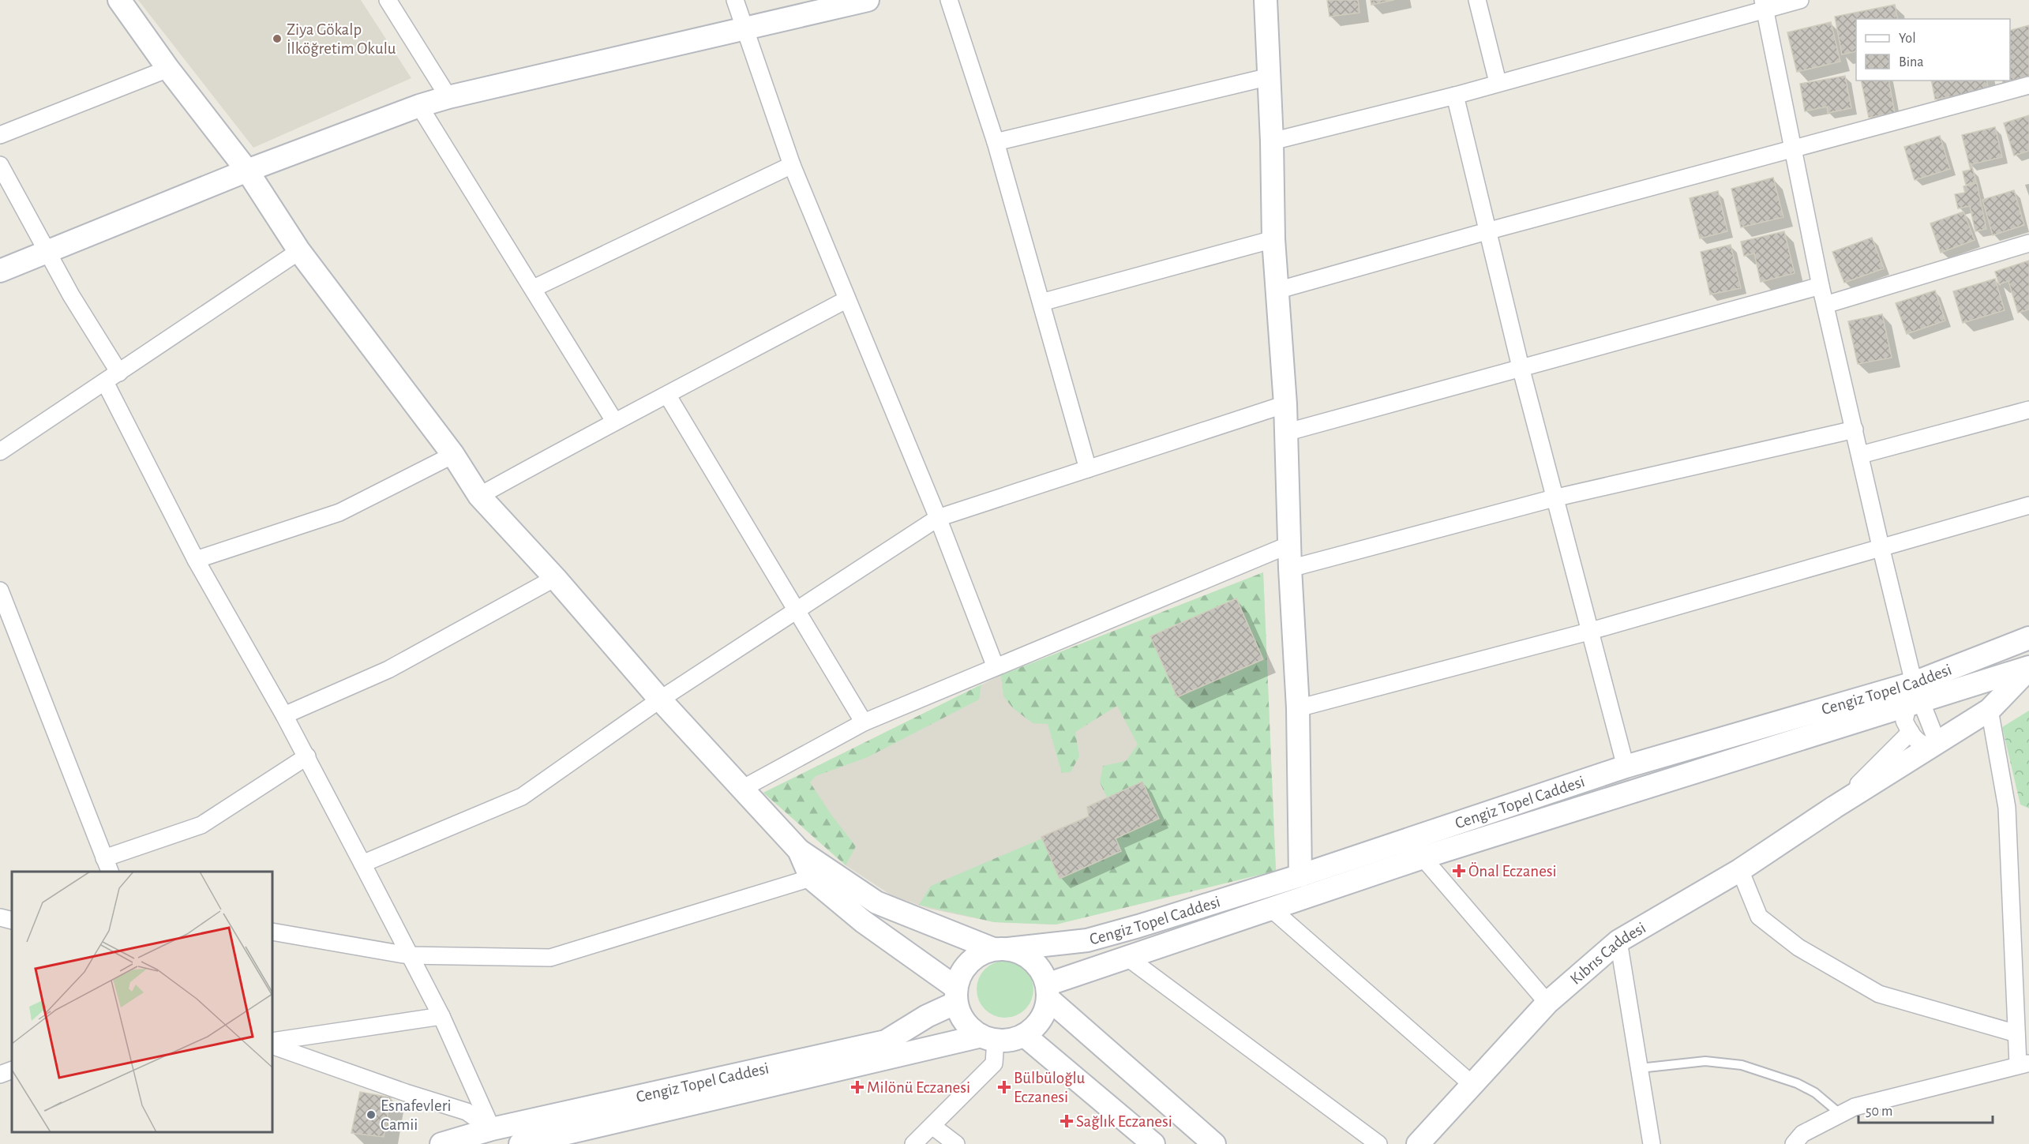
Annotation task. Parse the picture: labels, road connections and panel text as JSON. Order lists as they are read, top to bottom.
{
  "streets": {
    "street": ["Cengiz Topel Caddesi", "Kıbrıs Caddesi"]
  },
  "crossings": [
    ["Cengiz Topel Caddesi", "Kıbrıs Caddesi"]
  ],
  "places": {
    "other": ["Ziya Gökalp İlköğretim Okulu", "Esnafevleri Camii"],
    "health": [
      "Önal Eczanesi",
      "Milönü Eczanesi",
      "Bülbüloğlu Eczanesi",
      "Sağlık Eczanesi"
    ]
  },
  "legend": ["Yol", "Bina"],
  "scale_bar": "50 m"
}
